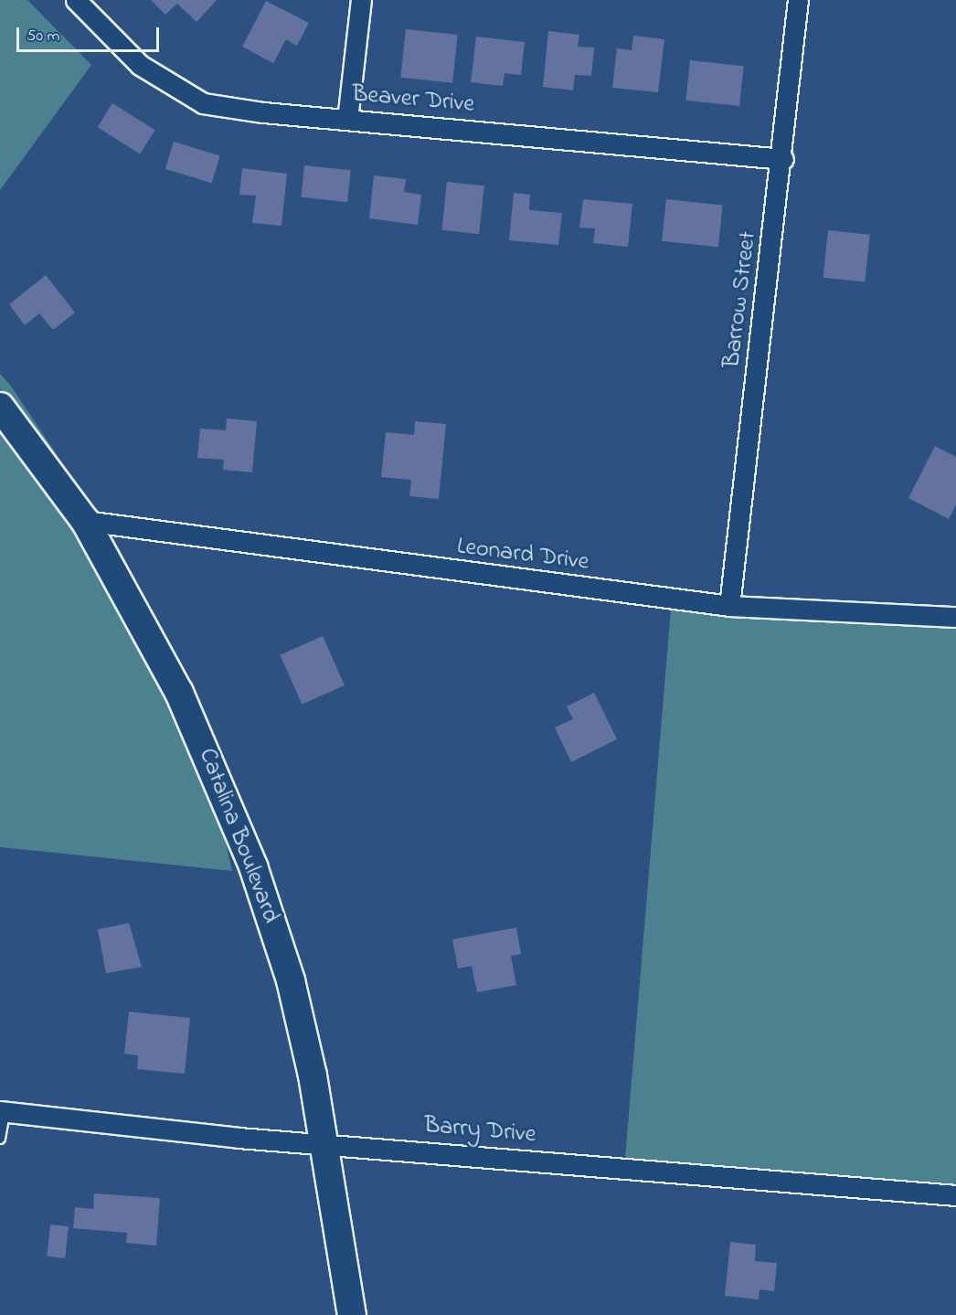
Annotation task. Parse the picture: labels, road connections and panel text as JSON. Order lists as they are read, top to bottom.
{
  "streets": {
    "street": [
      "Beaver Drive",
      "Barrow Street",
      "Leonard Drive",
      "Catalina Boulevard",
      "Barry Drive"
    ]
  },
  "crossings": [
    ["Beaver Drive", "Barrow Street"],
    ["Barrow Street", "Leonard Drive"],
    ["Leonard Drive", "Catalina Boulevard"],
    ["Catalina Boulevard", "Barry Drive"]
  ],
  "scale_bar": "50 m"
}
